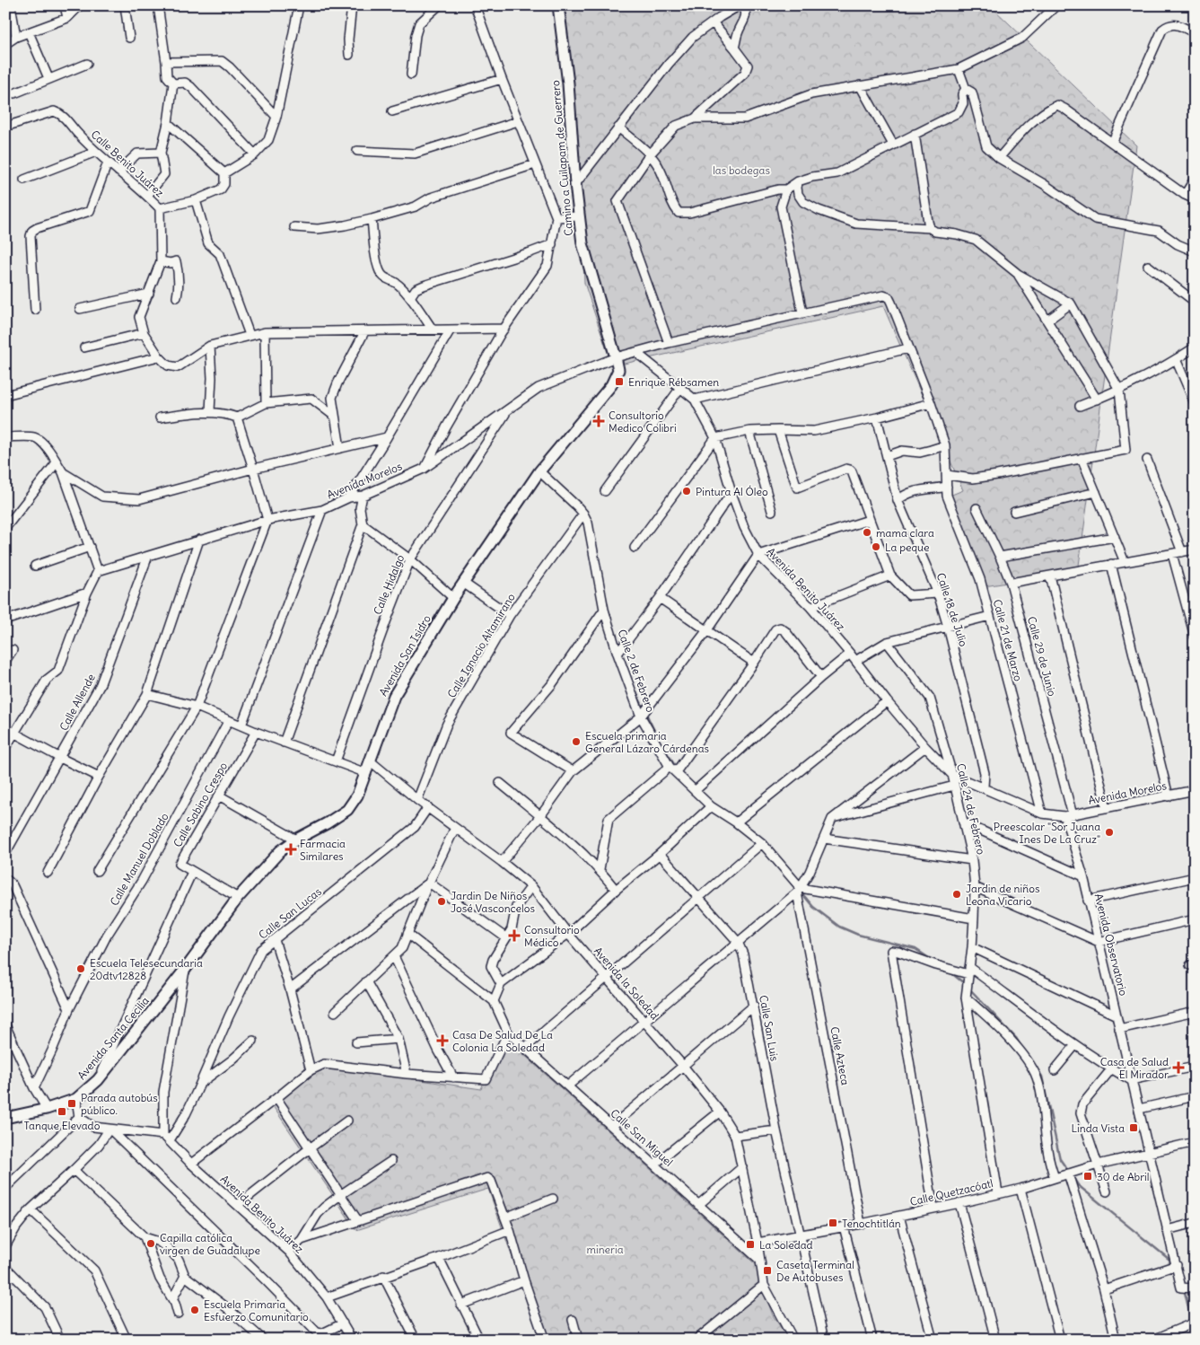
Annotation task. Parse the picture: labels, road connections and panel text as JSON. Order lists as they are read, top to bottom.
{
  "streets": {
    "main road": ["Camino a Cuilapam de Guerrero", "Avenida San Isidro", "Avenida Santa Cecilia"],
    "street": [
      "Calle Benito Juárez",
      "Avenida Morelos",
      "Calle Hidalgo",
      "Avenida Benito Juárez",
      "Calle 18 de Julio",
      "Calle 21 de Marzo",
      "Calle Ignacio Altamirano",
      "Calle 29 de Junio",
      "Calle 2 de Febrero",
      "Calle Allende",
      "Calle Sabino Crespo",
      "Calle 24 de Febrero",
      "Calle Manuel Doblado",
      "Calle San Lucas",
      "Avenida Observatorio",
      "Avenida la Soledad",
      "Calle San Luis",
      "Calle Azteca",
      "Calle San Miguel",
      "Calle Quetzacóatl"
    ]
  },
  "crossings": [
    ["Camino a Cuilapam de Guerrero", "Avenida Morelos"],
    ["Camino a Cuilapam de Guerrero", "Avenida San Isidro"],
    ["Avenida Morelos", "Calle Hidalgo"],
    ["Avenida Morelos", "Avenida Benito Juárez"],
    ["Avenida Morelos", "Calle 21 de Marzo"],
    ["Avenida Morelos", "Avenida San Isidro"],
    ["Avenida Morelos", "Calle 29 de Junio"],
    ["Avenida Morelos", "Calle Allende"],
    ["Avenida Morelos", "Avenida Observatorio"],
    ["Avenida Benito Juárez", "Calle 18 de Julio"],
    ["Avenida Benito Juárez", "Calle 21 de Marzo"],
    ["Avenida Benito Juárez", "Calle 29 de Junio"],
    ["Avenida Benito Juárez", "Calle 24 de Febrero"],
    ["Avenida Benito Juárez", "Calle San Lucas"],
    ["Avenida Benito Juárez", "Avenida Observatorio"],
    ["Calle Ignacio Altamirano", "Calle 2 de Febrero"],
    ["Calle Ignacio Altamirano", "Avenida la Soledad"],
    ["Avenida San Isidro", "Calle 2 de Febrero"],
    ["Avenida San Isidro", "Avenida la Soledad"],
    ["Avenida San Isidro", "Avenida Santa Cecilia"],
    ["Calle 29 de Junio", "Avenida Observatorio"],
    ["Calle 2 de Febrero", "Calle Azteca"],
    ["Calle 24 de Febrero", "Calle Quetzacóatl"],
    ["Calle San Lucas", "Avenida la Soledad"],
    ["Avenida Observatorio", "Calle Quetzacóatl"],
    ["Avenida la Soledad", "Calle San Miguel"],
    ["Avenida la Soledad", "Calle Quetzacóatl"],
    ["Calle San Luis", "Calle Quetzacóatl"],
    ["Calle Azteca", "Calle Quetzacóatl"]
  ],
  "parks": ["las bodegas", "mineria"],
  "places": {
    "transit": [
      "Enrique Rébsamen",
      "Parada autobús público.",
      "Tanque Elevado",
      "Linda Vista",
      "30 de Abril",
      "Tenochtitlán",
      "La Soledad",
      "Caseta Terminal De Autobuses"
    ],
    "health": [
      "Consultorio Medico Colibri",
      "Farmacia Similares",
      "Consultorio Médico",
      "Casa De Salud De La Colonia La Soledad",
      "Casa de Salud El Mirador"
    ],
    "other": [
      "Pintura Al Óleo",
      "mama clara",
      "La peque",
      "Escuela primaria General Lázaro Cárdenas",
      "Preescolar \"Sor Juana Ines De La Cruz\"",
      "Jardin de niños Leona Vicario",
      "Jardin De Niños José Vasconcelos",
      "Escuela Telesecundaria 20dtv12828",
      "Capilla católica virgen de Guadalupe",
      "Escuela Primaria Esfuerzo Comunitario"
    ]
  }
}
